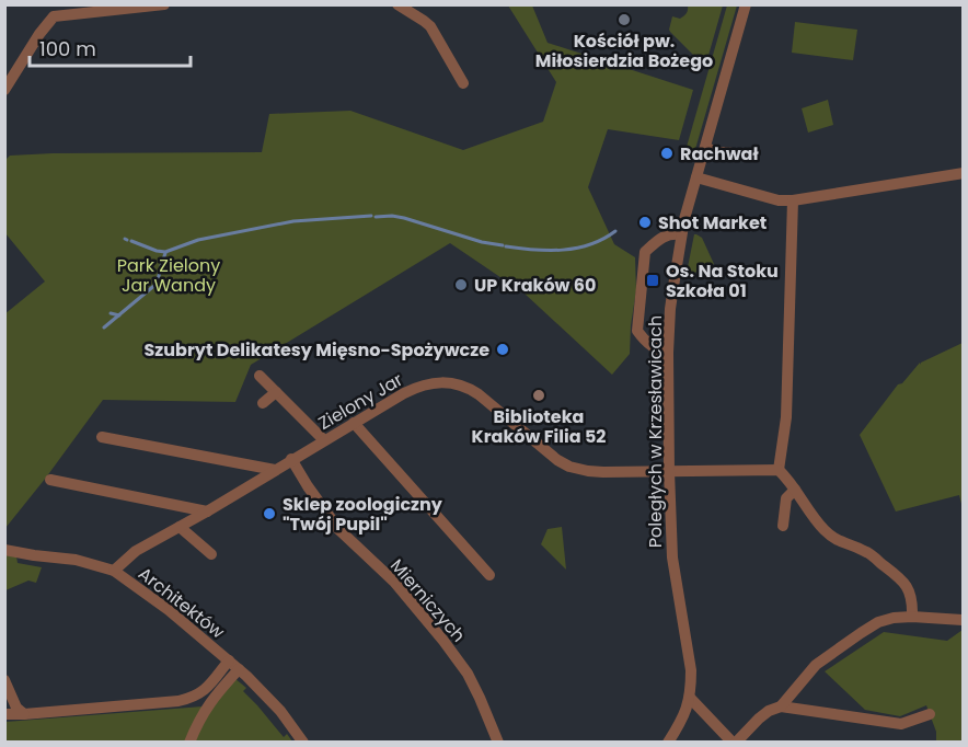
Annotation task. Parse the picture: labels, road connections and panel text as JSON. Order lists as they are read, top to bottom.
{
  "streets": {
    "street": [
      "Zielony Jar",
      "Poległych w Krzesławicach",
      "Mierniczych",
      "Architektów"
    ]
  },
  "crossings": [
    ["Zielony Jar", "Poległych w Krzesławicach"],
    ["Zielony Jar", "Mierniczych"],
    ["Zielony Jar", "Architektów"]
  ],
  "parks": ["Park Zielony Jar Wandy"],
  "places": {
    "other": [
      "Kościół pw. Miłosierdzia Bożego",
      "Rachwał",
      "Shot Market",
      "UP Kraków 60",
      "Szubryt Delikatesy Mięsno-Spożywcze",
      "Biblioteka Kraków Filia 52",
      "Sklep zoologiczny \"Twój Pupil\""
    ],
    "transit": ["Os. Na Stoku Szkoła 01"]
  },
  "scale_bar": "100 m"
}
